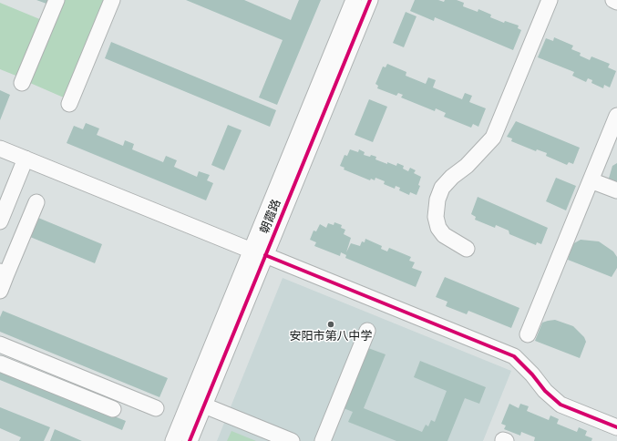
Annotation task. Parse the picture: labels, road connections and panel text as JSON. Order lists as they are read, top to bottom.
{
  "streets": {
    "street": ["朝霞路"]
  },
  "places": ["安阳市第八中学"]
}
